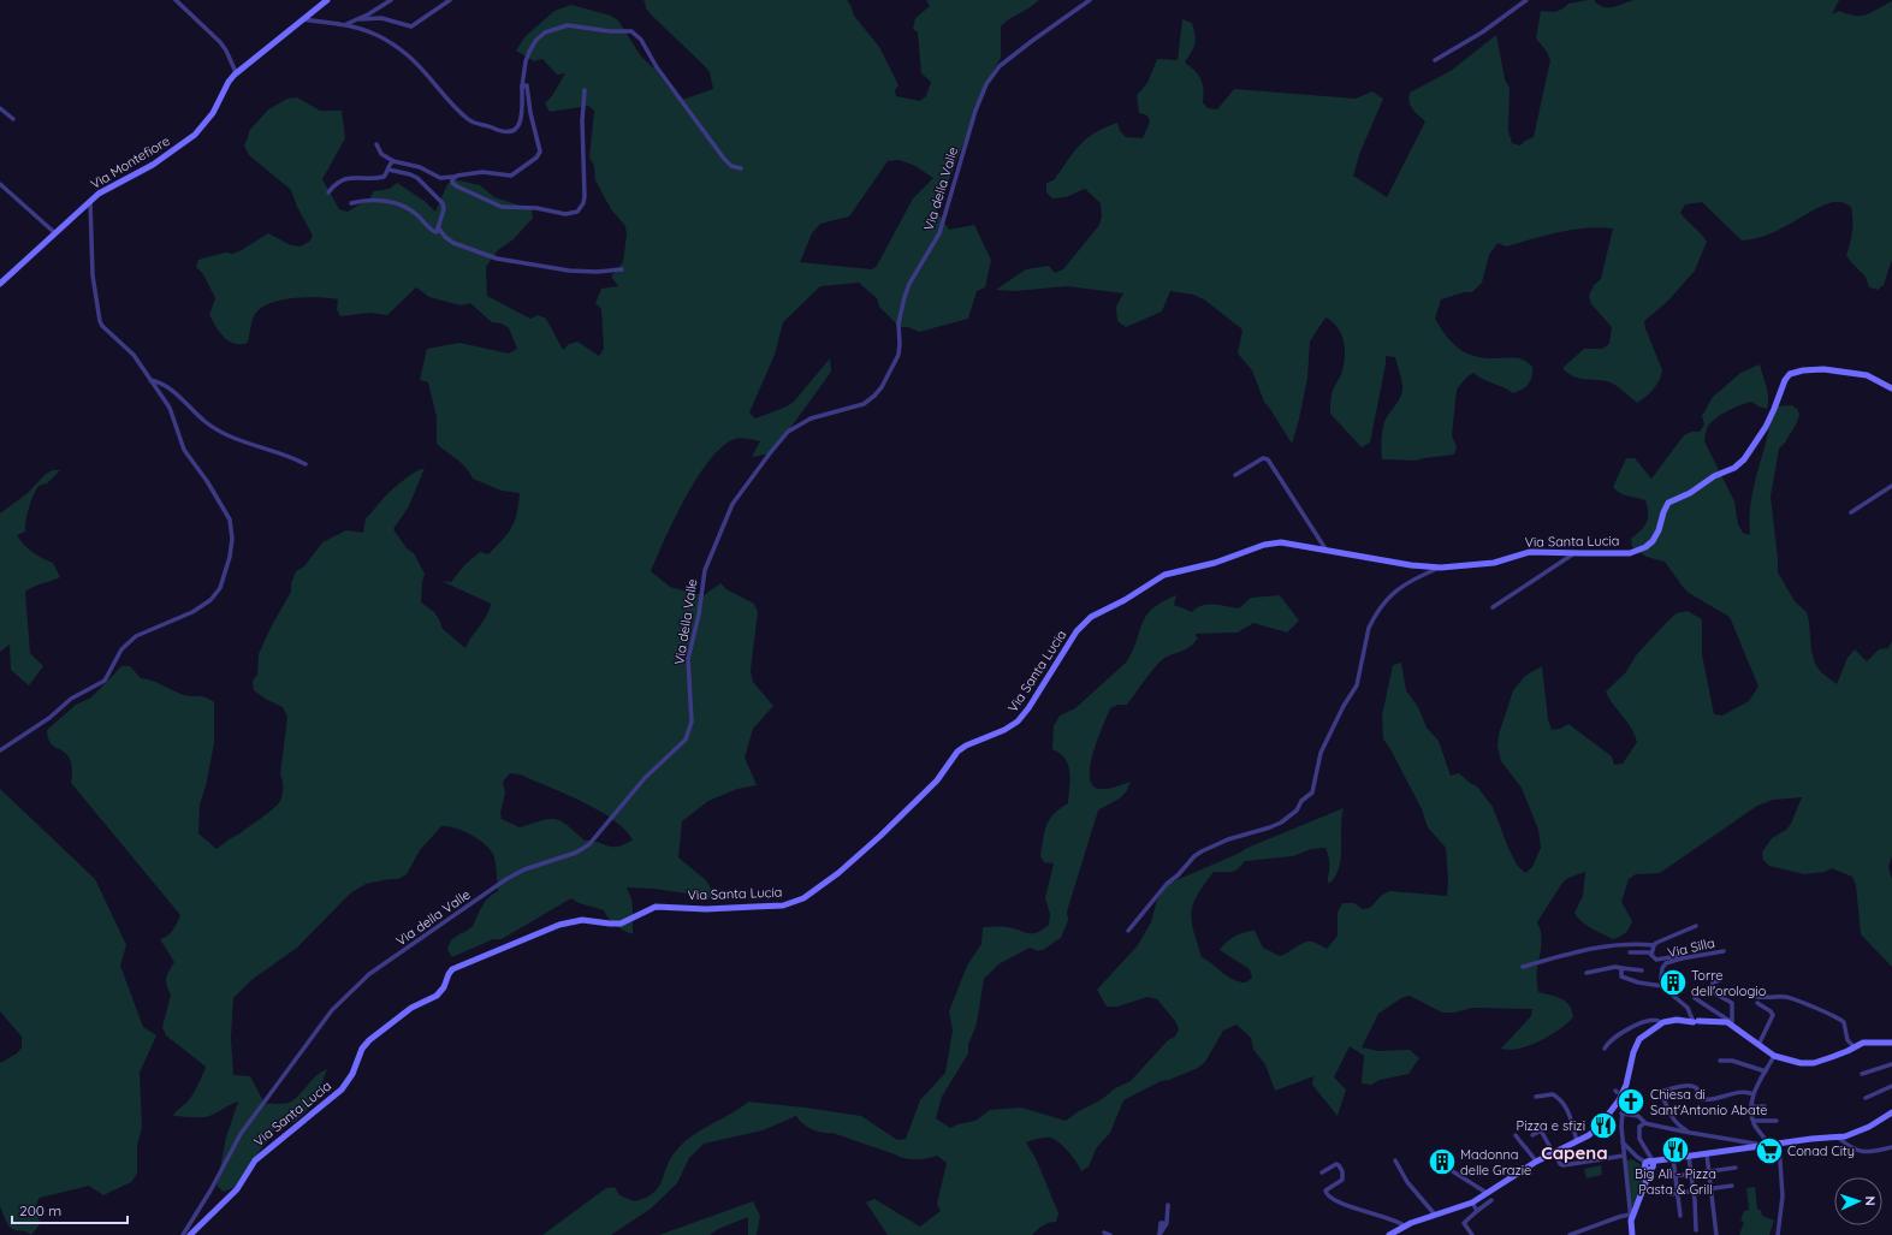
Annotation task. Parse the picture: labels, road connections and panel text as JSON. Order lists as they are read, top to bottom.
{
  "streets": {
    "street": [
      "Via Montefiore",
      "Via della Valle",
      "Via Santa Lucia",
      "Via Silla"
    ]
  },
  "districts": ["Capena"],
  "places": {
    "building": ["Torre dell'orologio", "Madonna delle Grazie"],
    "church": ["Chiesa di Sant'Antonio Abate"],
    "restaurant": ["Pizza e sfizi", "Big Alì - Pizza Pasta & Grill"],
    "supermarket": ["Conad City"]
  },
  "scale_bar": "200 m",
  "north": "right"
}
